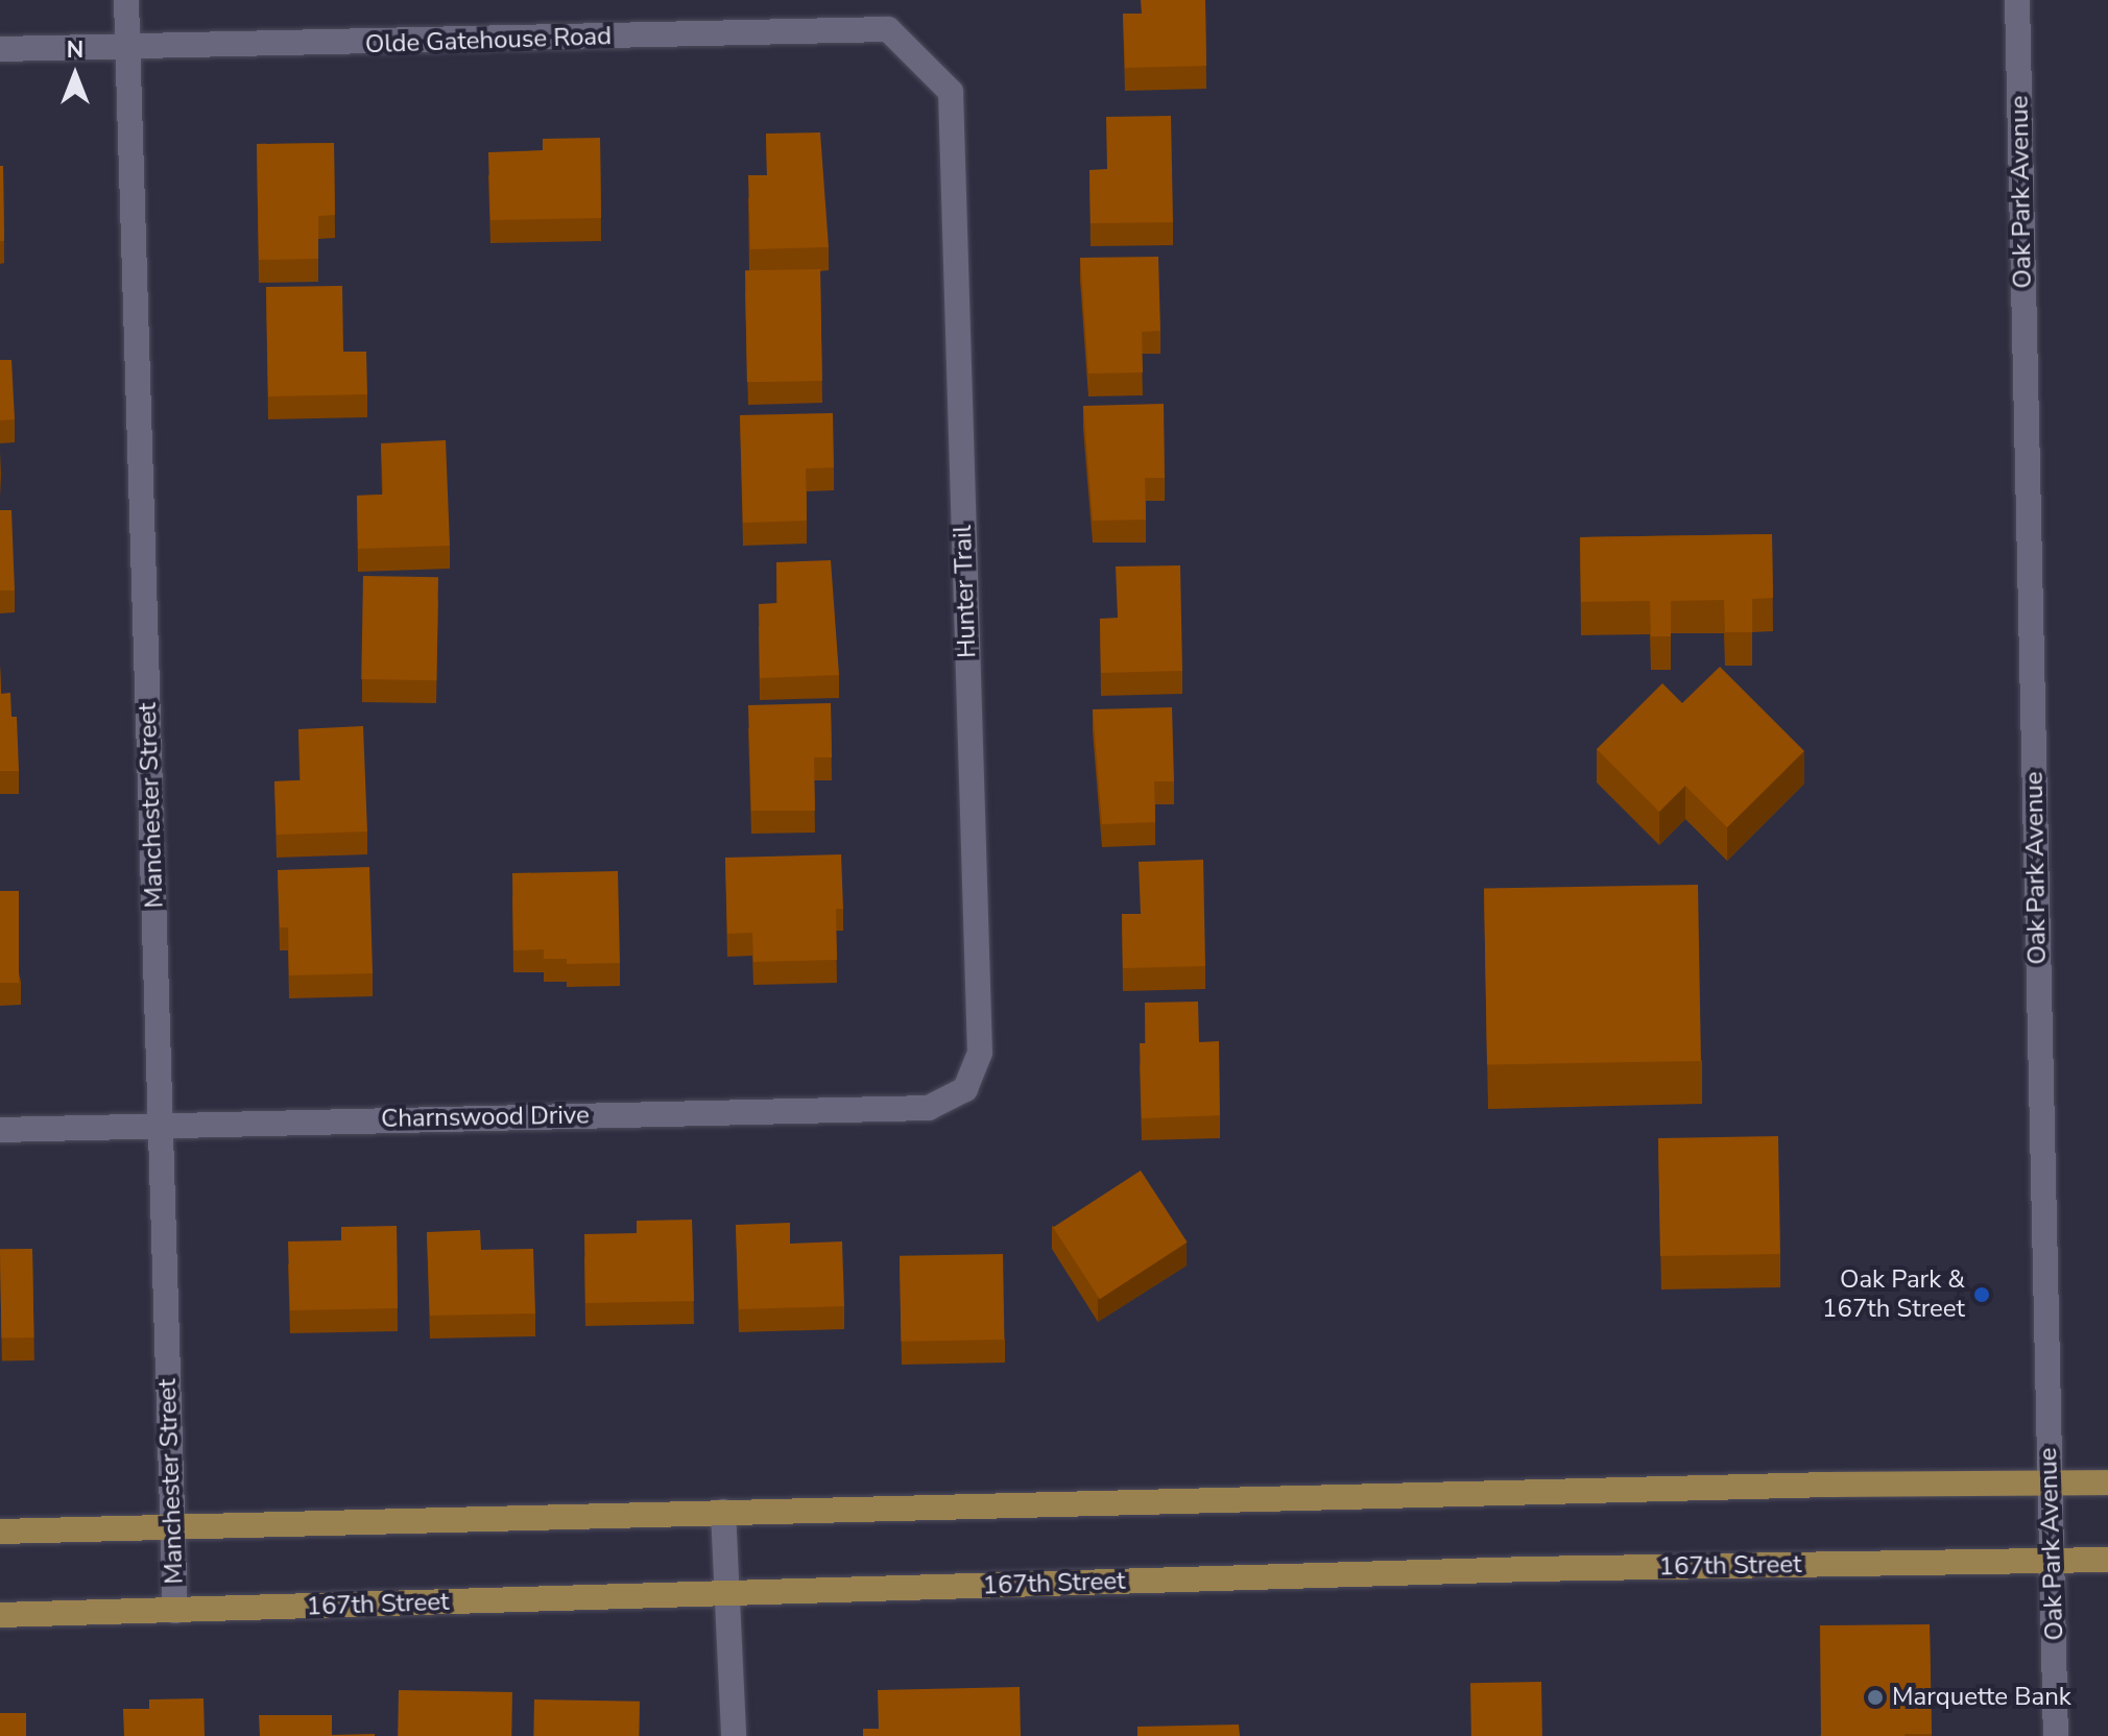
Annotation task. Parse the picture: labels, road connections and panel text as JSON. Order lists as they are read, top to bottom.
{
  "streets": {
    "main road": ["167th Street"],
    "street": [
      "Olde Gatehouse Road",
      "Oak Park Avenue",
      "Hunter Trail",
      "Manchester Street",
      "Charnswood Drive"
    ]
  },
  "crossings": [
    ["Olde Gatehouse Road", "Hunter Trail"],
    ["Olde Gatehouse Road", "Manchester Street"],
    ["Oak Park Avenue", "167th Street"],
    ["Hunter Trail", "Charnswood Drive"],
    ["Manchester Street", "Charnswood Drive"],
    ["Manchester Street", "167th Street"]
  ],
  "places": ["Oak Park & 167th Street", "Marquette Bank"],
  "north": "top"
}
